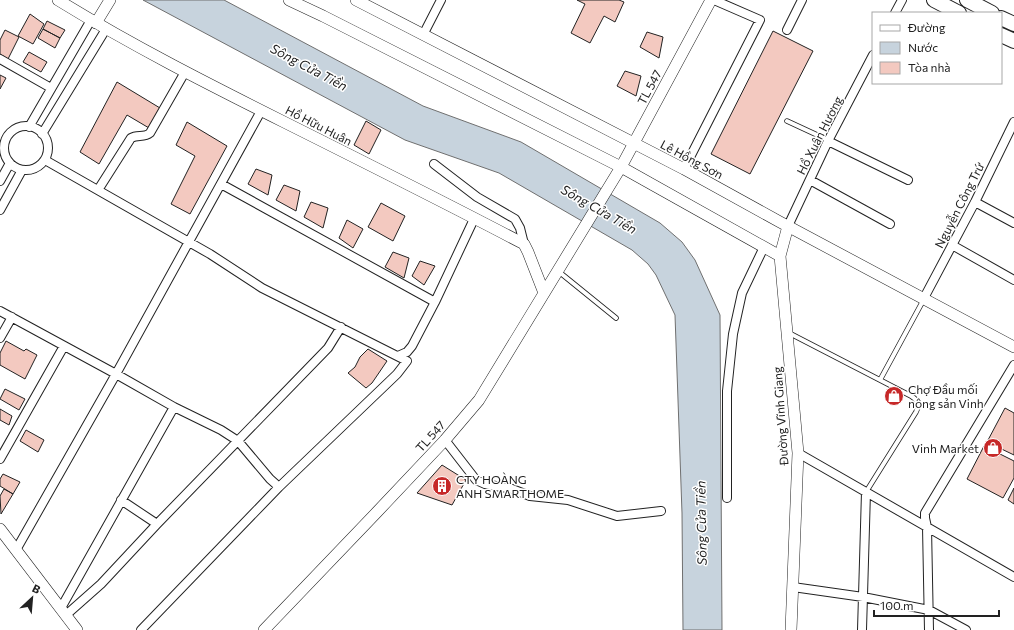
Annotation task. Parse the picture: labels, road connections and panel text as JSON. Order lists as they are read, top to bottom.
{
  "streets": {
    "street": [
      "TL 547",
      "Hồ Hữu Huân",
      "Hồ Xuân Hương",
      "Lê Hồng Sơn",
      "Nguyễn Công Trứ",
      "Đường Vĩnh Giang"
    ]
  },
  "crossings": [
    ["TL 547", "Lê Hồng Sơn"],
    ["Hồ Xuân Hương", "Lê Hồng Sơn"],
    ["Hồ Xuân Hương", "Đường Vĩnh Giang"],
    ["Lê Hồng Sơn", "Nguyễn Công Trứ"],
    ["Lê Hồng Sơn", "Đường Vĩnh Giang"]
  ],
  "water": ["Sông Cửa Tiền"],
  "places": {
    "shop": ["Chợ Đầu mối nông sản Vinh", "Vinh Market"],
    "building": ["CTY HOÀNG ANH SMARTHOME"]
  },
  "legend": ["Đường", "Nước", "Tòa nhà"],
  "scale_bar": "100 m",
  "north": "top right"
}
